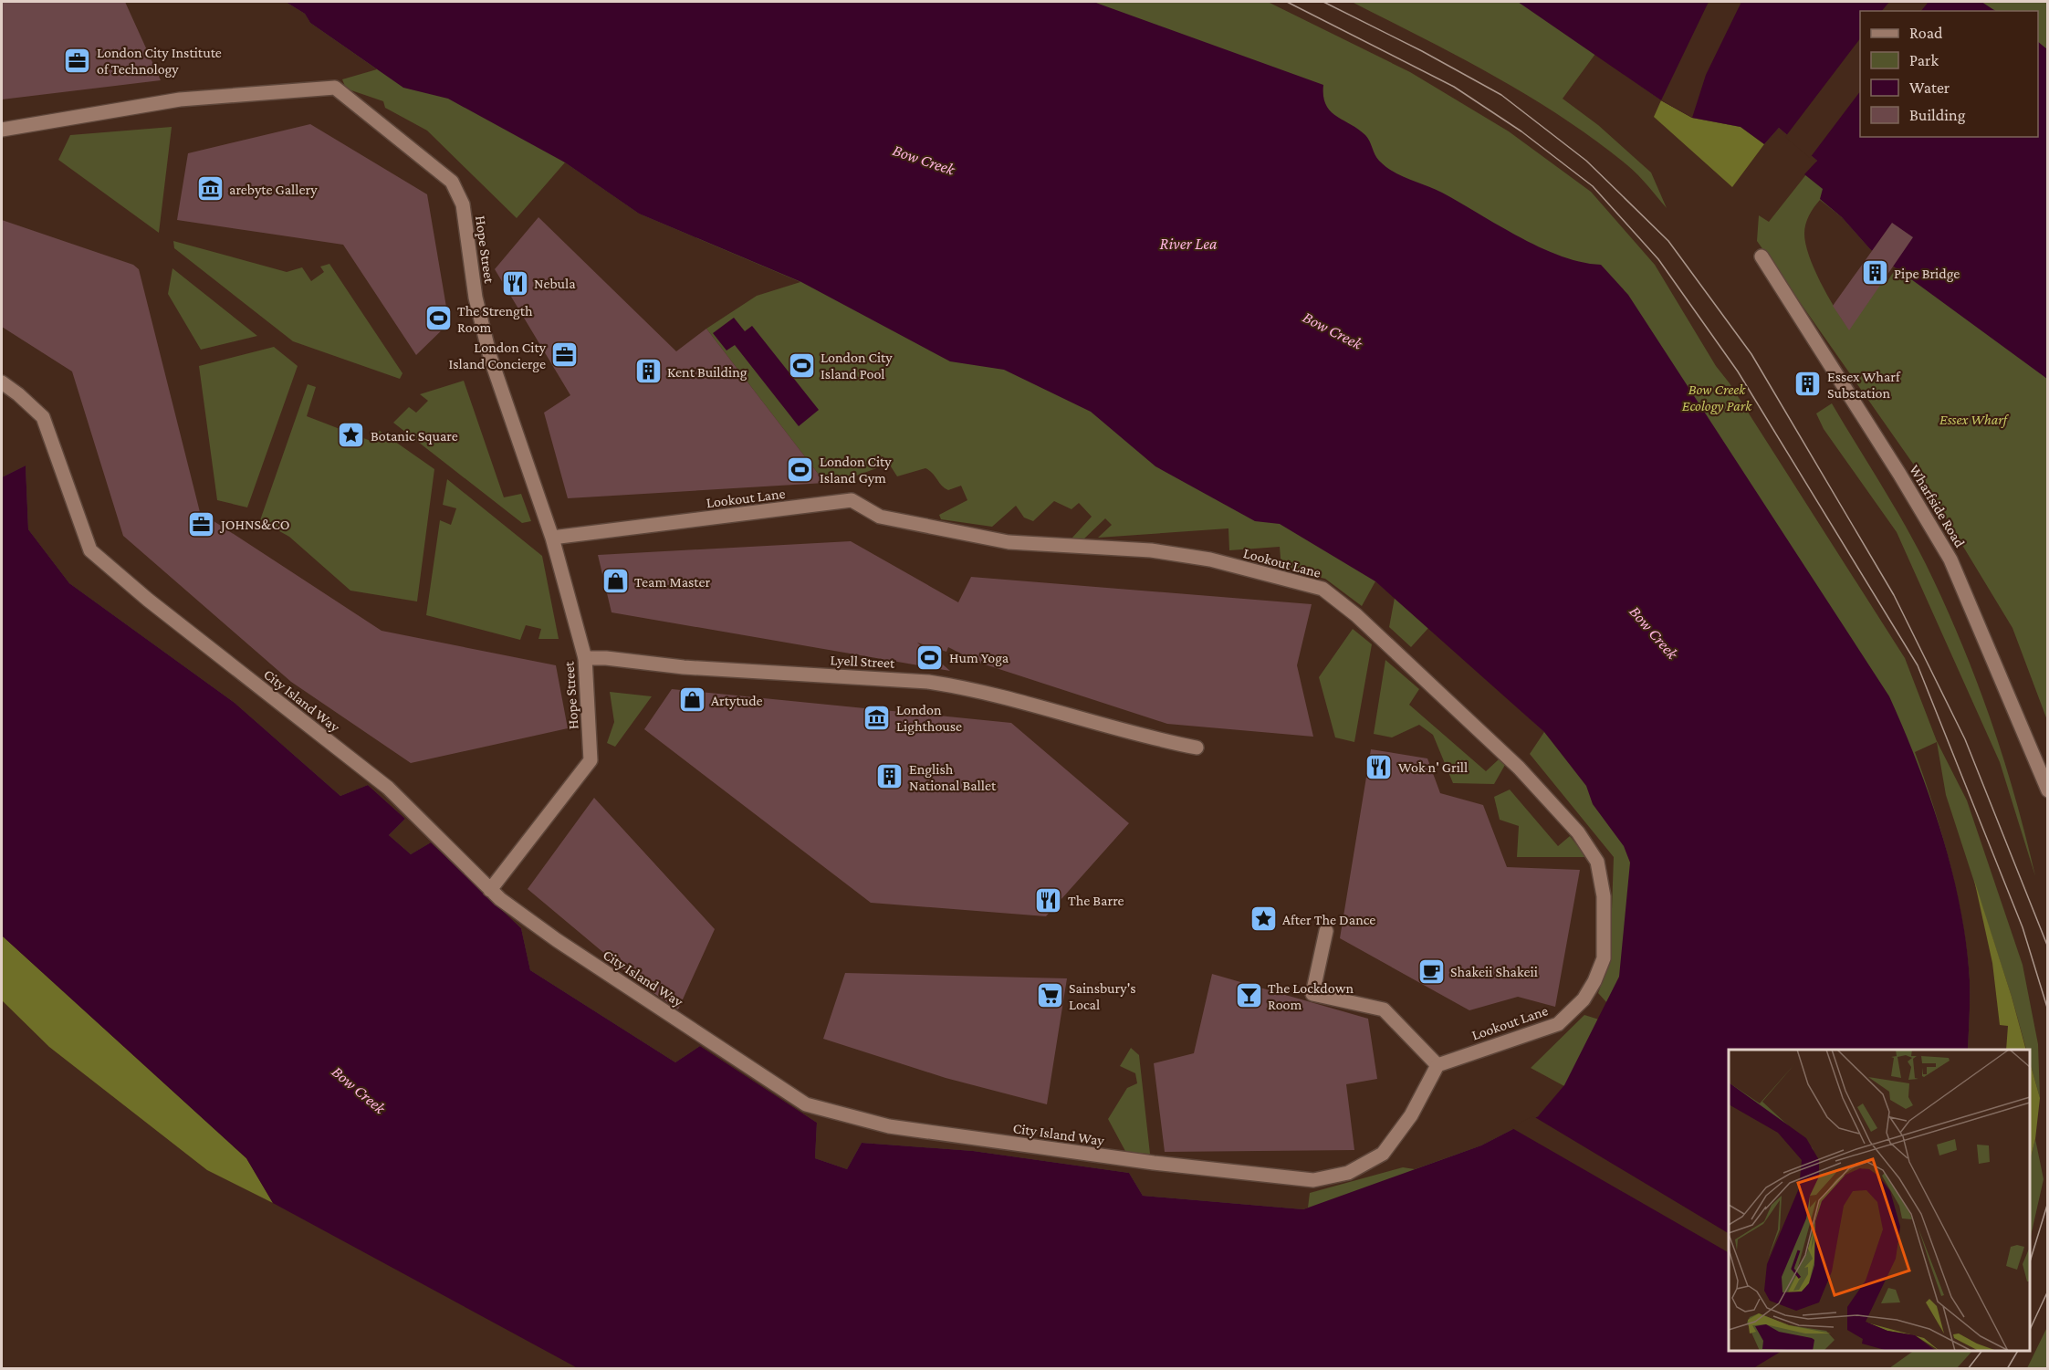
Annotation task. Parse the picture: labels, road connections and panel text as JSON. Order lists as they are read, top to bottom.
{
  "streets": {
    "street": [
      "Hope Street",
      "Lookout Lane",
      "Wharfside Road",
      "Lyell Street",
      "City Island Way"
    ]
  },
  "crossings": [
    ["Hope Street", "Lookout Lane"],
    ["Hope Street", "Lyell Street"],
    ["Hope Street", "City Island Way"],
    ["Lookout Lane", "City Island Way"]
  ],
  "water": ["Bow Creek", "River Lea"],
  "parks": ["Bow Creek Ecology Park", "Essex Wharf"],
  "places": {
    "office": ["London City Institute of Technology", "London City Island Concierge", "JOHNS&CO"],
    "museum": ["arebyte Gallery", "London Lighthouse"],
    "building": [
      "Pipe Bridge",
      "Kent Building",
      "Essex Wharf Substation",
      "English National Ballet"
    ],
    "restaurant": ["Nebula", "Wok n' Grill", "The Barre"],
    "sports": [
      "The Strength Room",
      "London City Island Pool",
      "London City Island Gym",
      "Hum Yoga"
    ],
    "place": ["Botanic Square", "After The Dance"],
    "shop": ["Team Master", "Artytude"],
    "cafe": ["Shakeii Shakeii"],
    "supermarket": ["Sainsbury's Local"],
    "bar": ["The Lockdown Room"]
  },
  "legend": [
    "Road",
    "Park",
    "Water",
    "Building"
  ]
}
